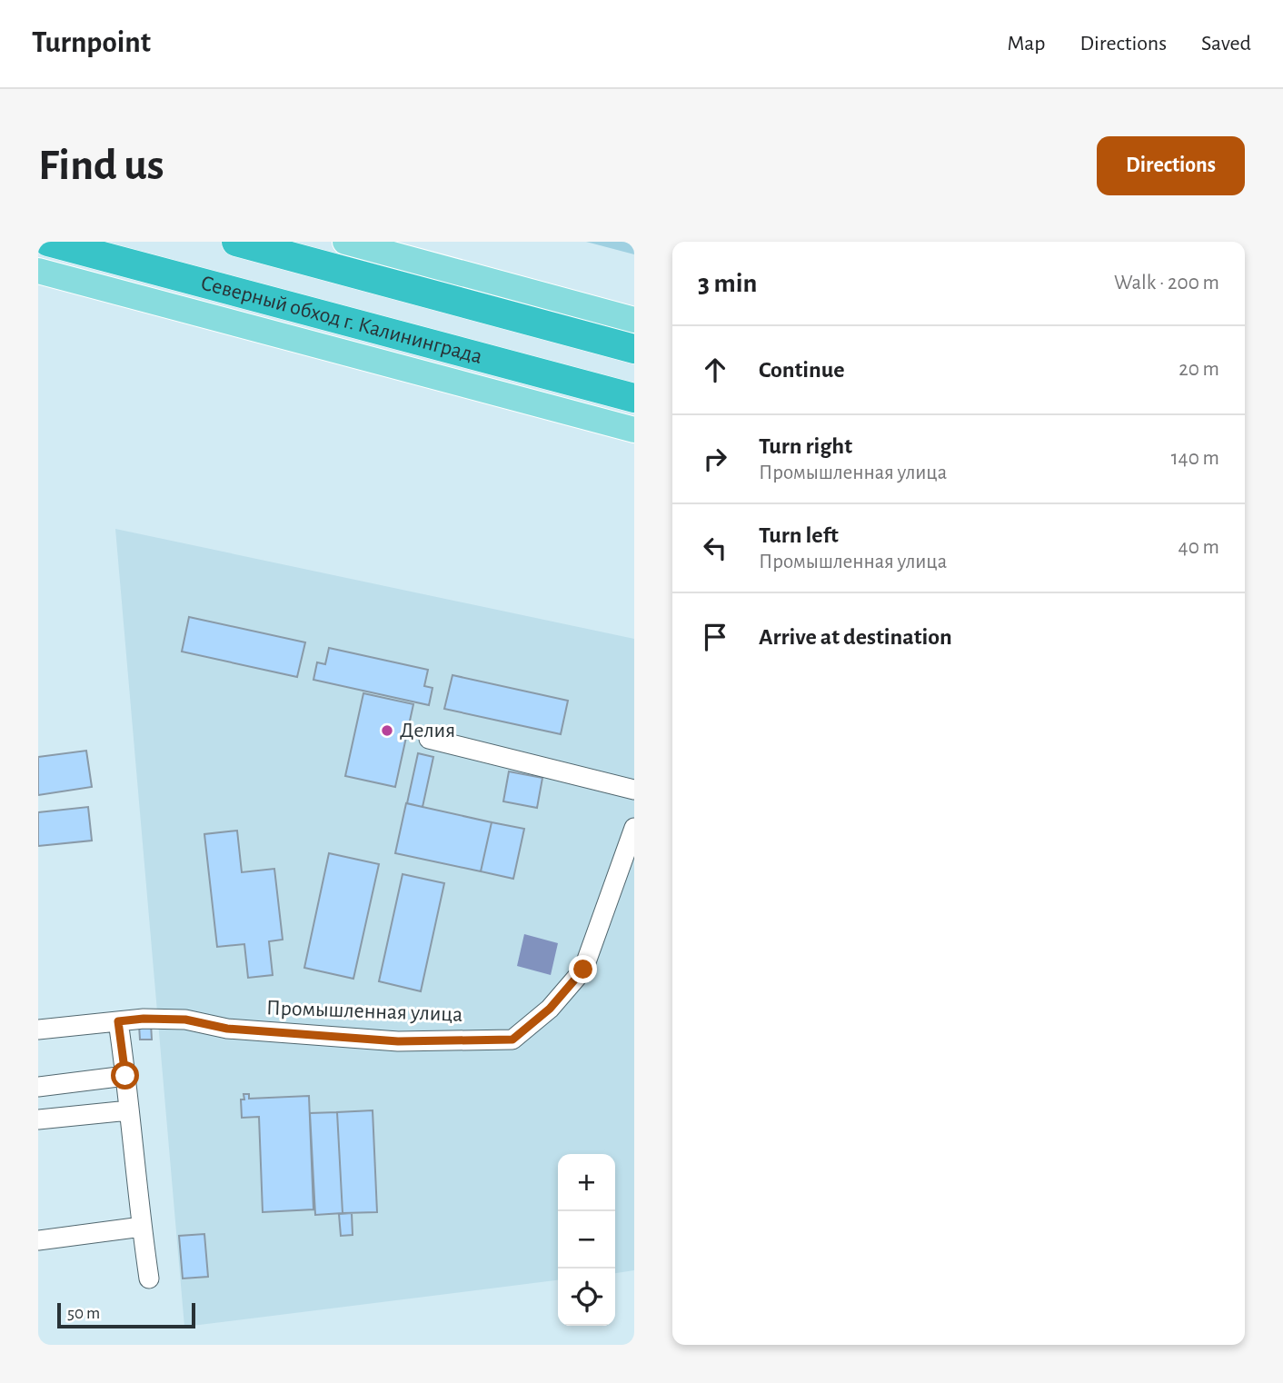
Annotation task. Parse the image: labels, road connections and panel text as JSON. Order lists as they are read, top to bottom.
{
  "streets": {
    "highway": ["Северный обход г. Калининграда"],
    "street": ["Промышленная улица"]
  },
  "places": ["Делия"],
  "scale_bar": "50 m",
  "page": {
    "header": "Turnpoint",
    "nav": ["Map", "Directions", "Saved"],
    "buttons": "Directions",
    "title": "Find us",
    "heading": ["3 min", "Walk · 200 m"],
    "list": [
      ["Continue", "20 m"],
      ["Turn right", "Промышленная улица", "140 m"],
      ["Turn left", "Промышленная улица", "40 m"],
      "Arrive at destination"
    ],
    "map_buttons": ["+", "−"],
    "scale": "50 m"
  }
}
